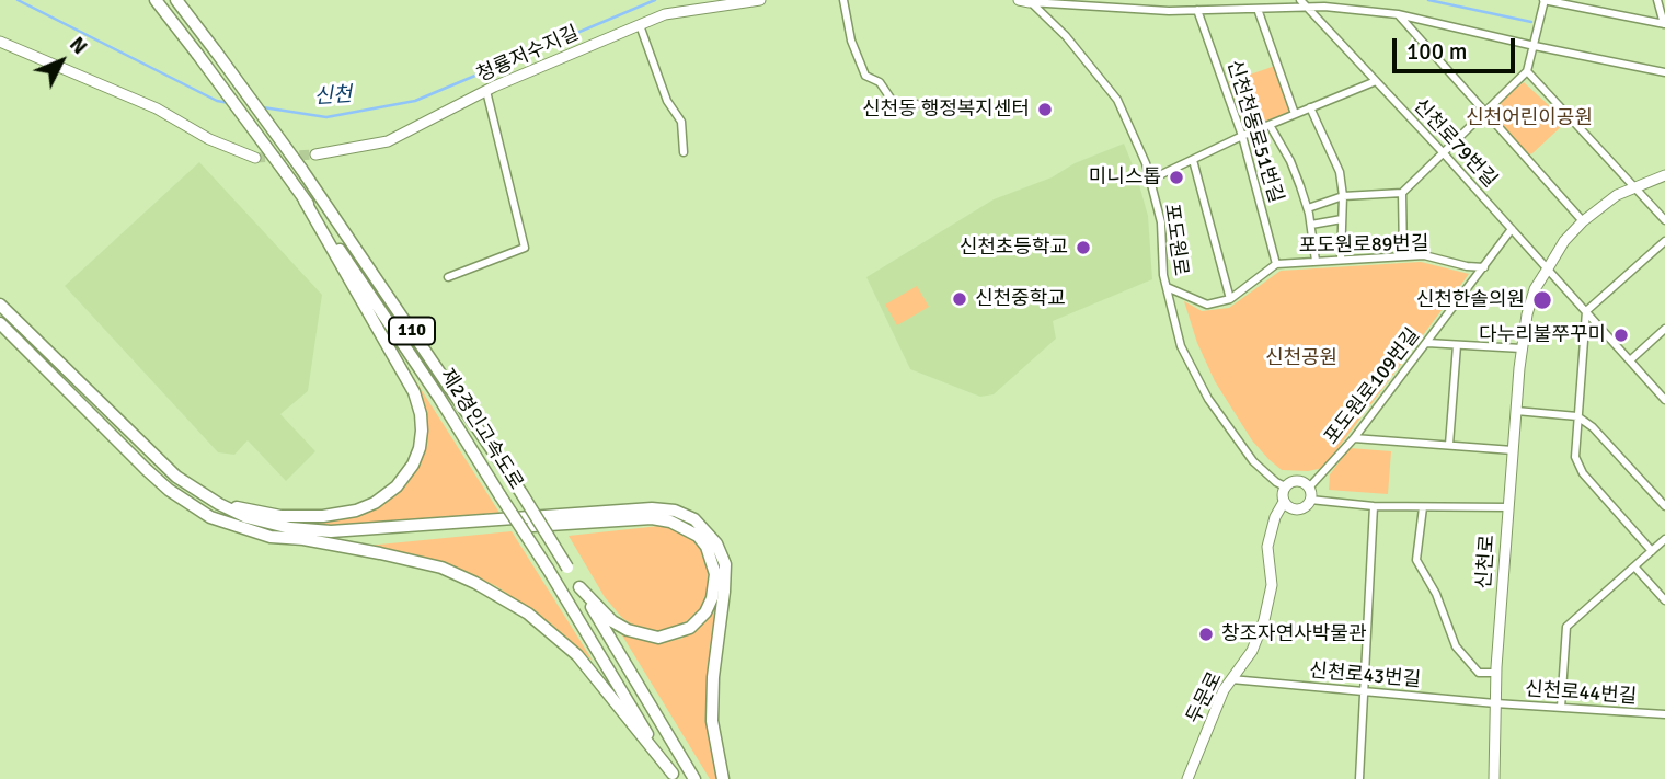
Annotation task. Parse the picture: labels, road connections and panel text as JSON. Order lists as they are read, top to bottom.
{
  "streets": {
    "highway": ["110", "제2경인고속도로"],
    "street": [
      "청룡저수지길",
      "신천천동로51번길",
      "신천로79번길",
      "포도원로",
      "포도원로89번길",
      "포도원로109번길",
      "신천로",
      "신천로43번길",
      "신천로44번길",
      "두문로"
    ]
  },
  "crossings": [
    ["신천천동로51번길", "포도원로89번길"],
    ["신천로79번길", "포도원로109번길"],
    ["신천로79번길", "신천로"],
    ["포도원로", "포도원로109번길"],
    ["포도원로", "두문로"],
    ["포도원로89번길", "포도원로109번길"],
    ["포도원로109번길", "두문로"],
    ["신천로", "신천로43번길"],
    ["신천로", "신천로44번길"],
    ["신천로43번길", "신천로44번길"],
    ["신천로43번길", "두문로"]
  ],
  "water": ["신천"],
  "parks": ["신천어린이공원", "신천공원"],
  "places": [
    "신천동 행정복지센터",
    "미니스톱",
    "신천초등학교",
    "신천중학교",
    "신천한솔의원",
    "다누리불쭈꾸미",
    "창조자연사박물관"
  ],
  "scale_bar": "100 m",
  "north": "top right"
}
